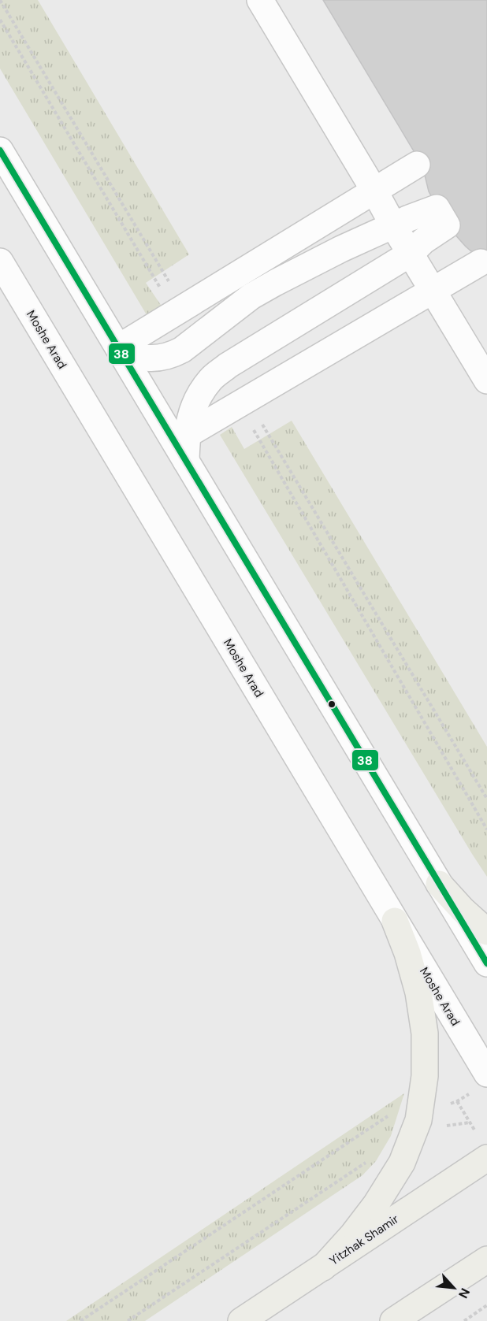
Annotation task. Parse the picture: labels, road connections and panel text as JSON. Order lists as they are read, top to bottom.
{
  "streets": {
    "main road": ["Yitzhak Shamir"],
    "street": ["Moshe Arad"]
  },
  "lines": ["transit line 38"],
  "north": "bottom right"
}
